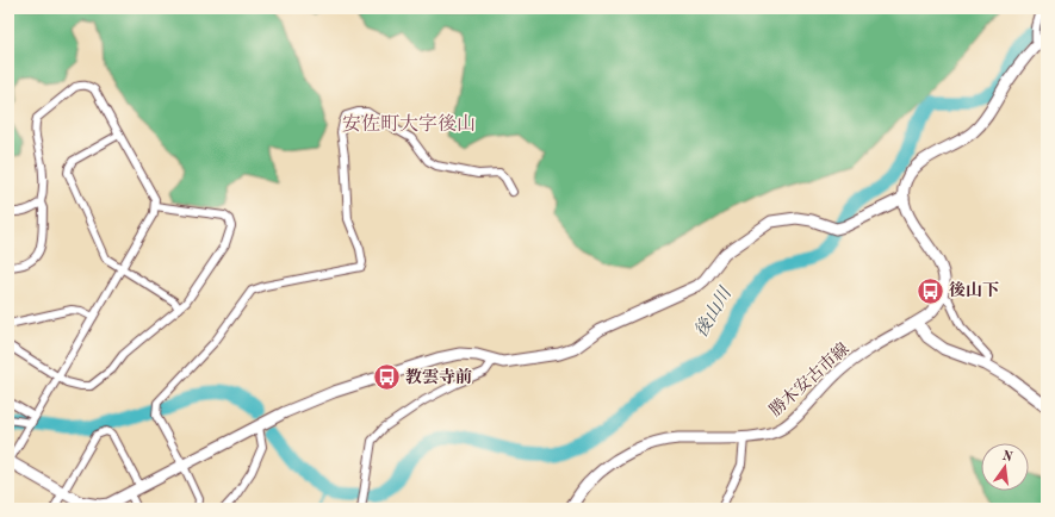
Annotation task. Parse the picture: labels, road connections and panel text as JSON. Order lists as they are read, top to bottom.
{
  "streets": {
    "street": ["勝木安古市線"]
  },
  "districts": ["安佐町大字後山"],
  "water": ["後山川"],
  "places": {
    "bus stop": ["後山下", "教雲寺前"]
  },
  "north": "top"
}
